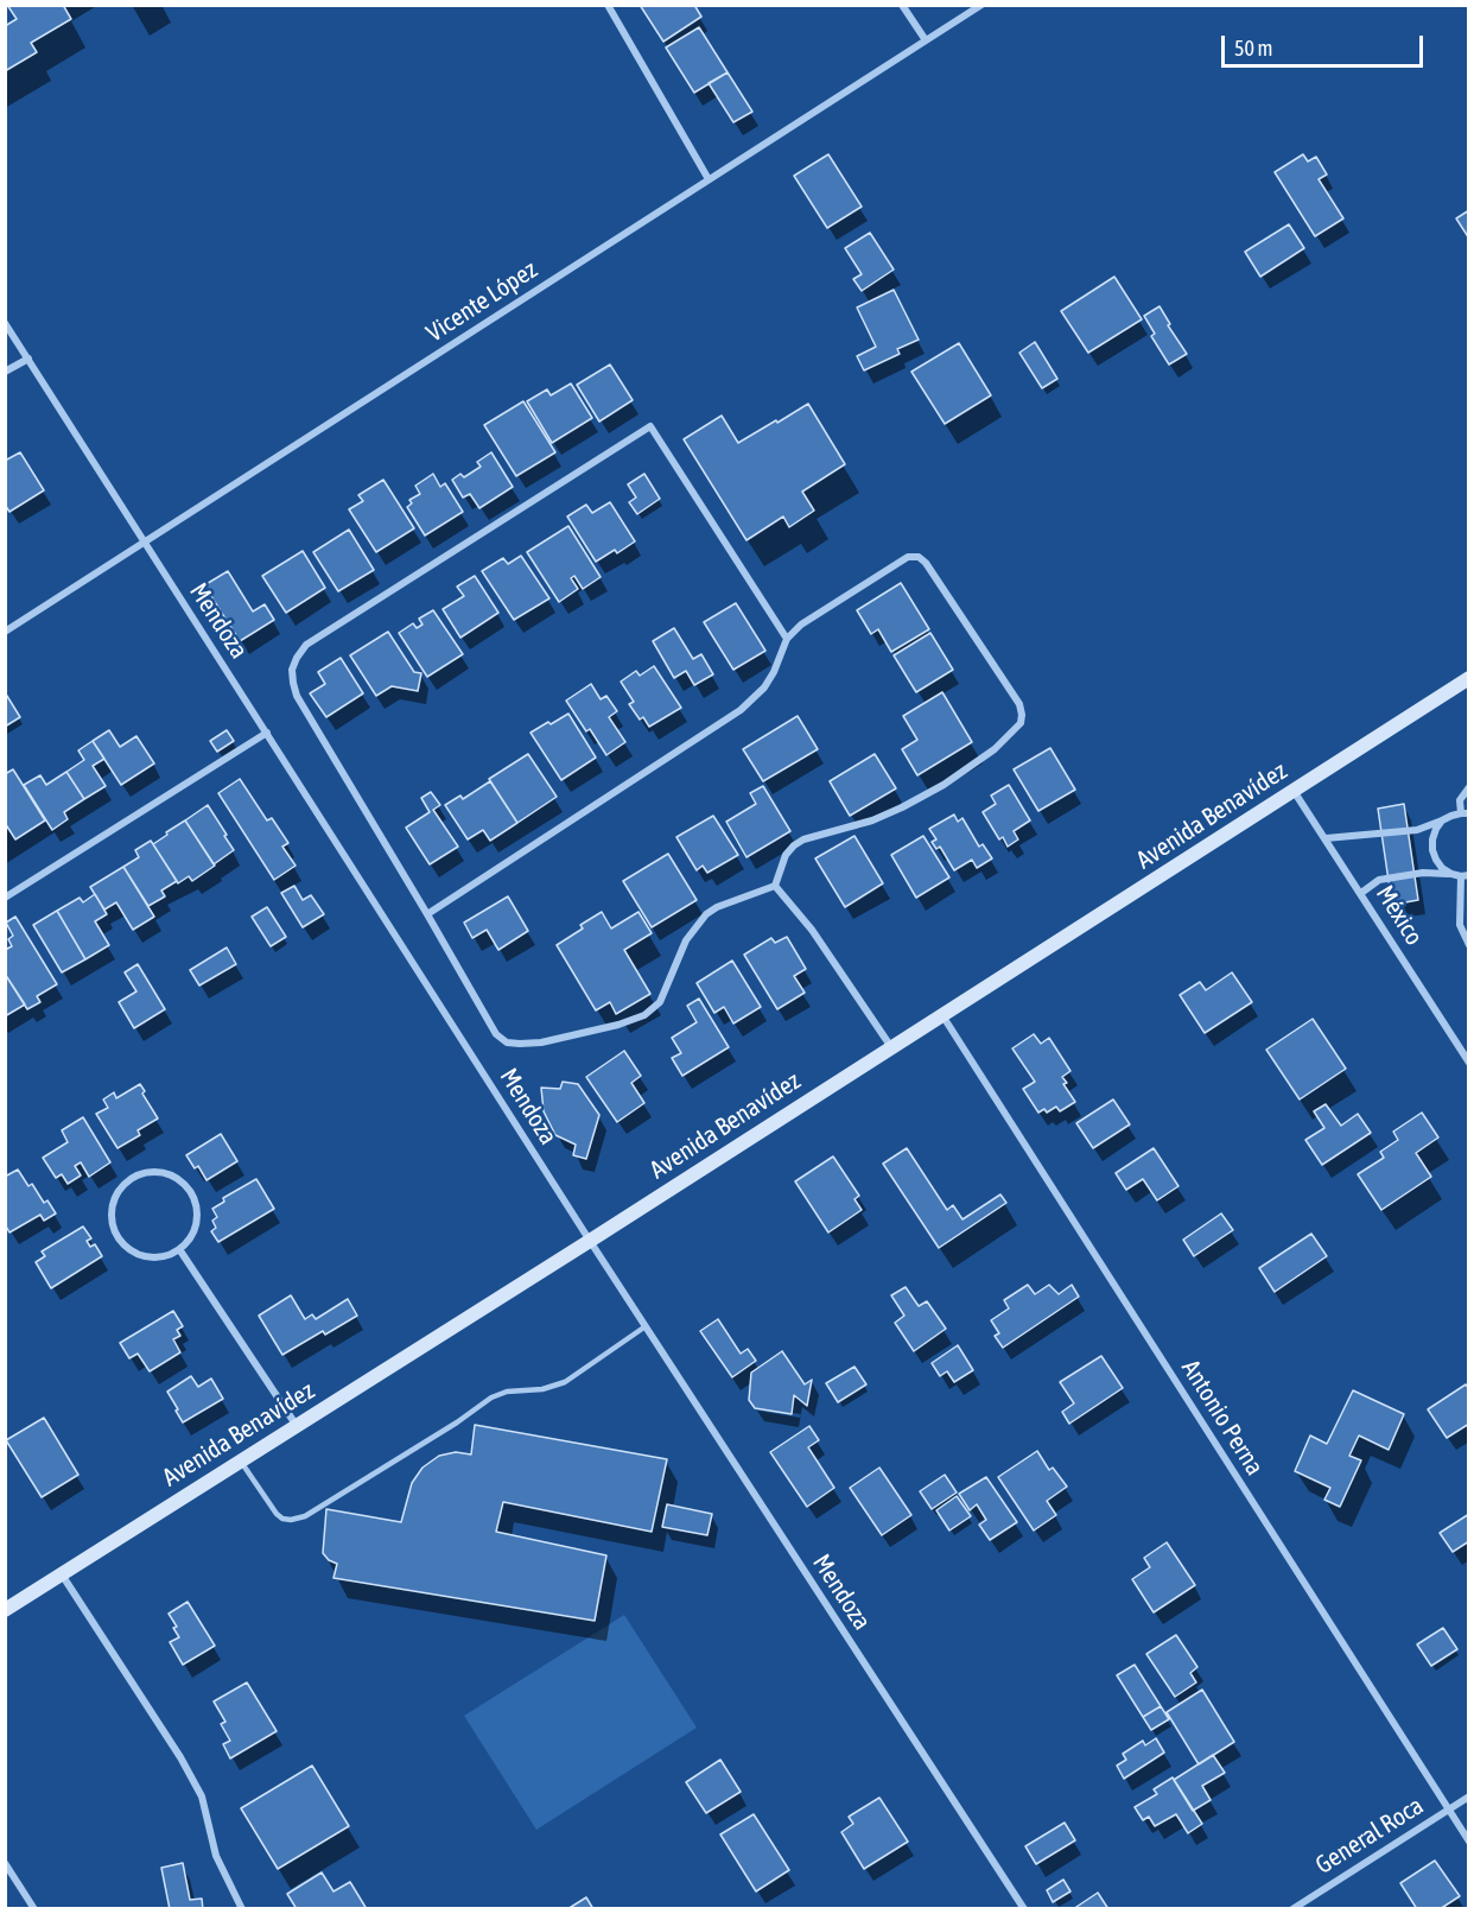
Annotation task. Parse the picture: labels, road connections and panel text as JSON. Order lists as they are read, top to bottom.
{
  "streets": {
    "main road": ["Avenida Benavídez"],
    "street": [
      "Vicente López",
      "Mendoza",
      "México",
      "Antonio Perna",
      "General Roca"
    ]
  },
  "crossings": [
    ["Vicente López", "Mendoza"],
    ["Mendoza", "Avenida Benavídez"],
    ["Avenida Benavídez", "México"],
    ["Avenida Benavídez", "Antonio Perna"],
    ["Antonio Perna", "General Roca"]
  ],
  "scale_bar": "50 m"
}
